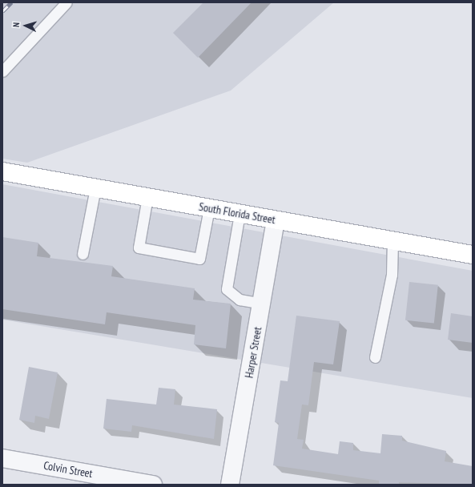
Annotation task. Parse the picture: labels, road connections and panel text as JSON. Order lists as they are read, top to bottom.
{
  "streets": {
    "street": ["South Florida Street", "Harper Street", "Colvin Street"]
  },
  "crossings": [
    ["South Florida Street", "Harper Street"]
  ],
  "north": "left"
}
